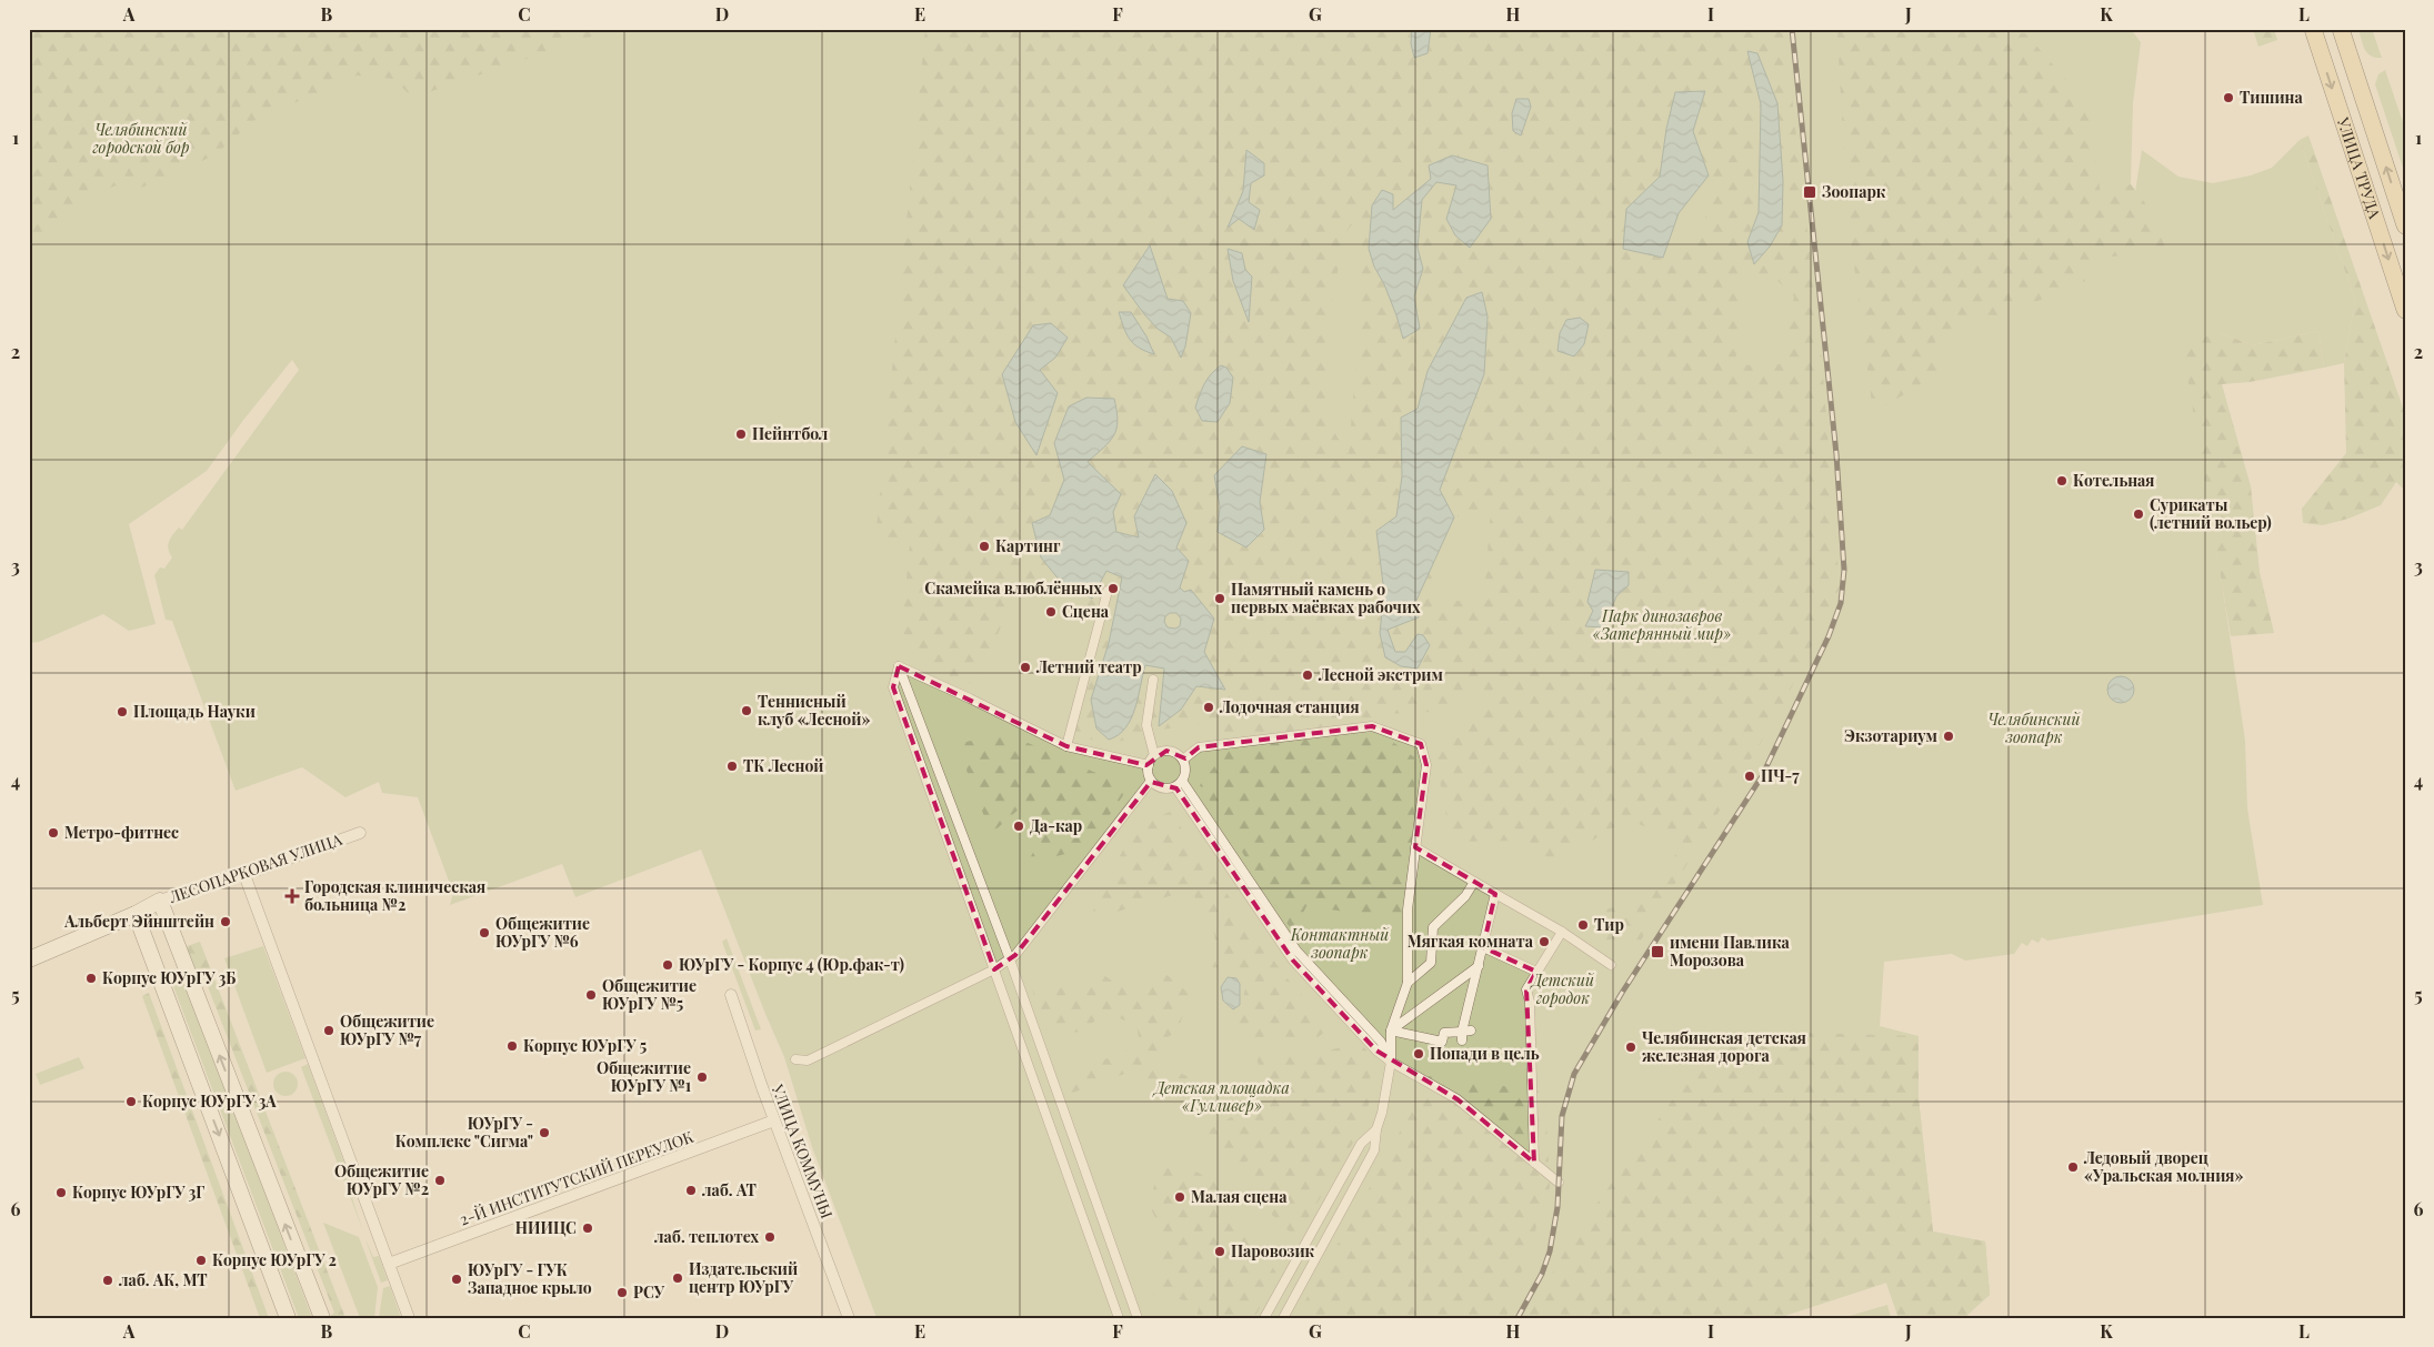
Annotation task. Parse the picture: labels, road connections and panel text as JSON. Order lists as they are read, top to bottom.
{
  "streets": {
    "main road": ["УЛИЦА ТРУДА", "ЛЕСОПАРКОВАЯ УЛИЦА"],
    "street": ["УЛИЦА КОММУНЫ", "2-Й ИНСТИТУТСКИЙ ПЕРЕУЛОК"]
  },
  "crossings": [
    ["УЛИЦА КОММУНЫ", "2-Й ИНСТИТУТСКИЙ ПЕРЕУЛОК"]
  ],
  "parks": [
    "Челябинский городской бор",
    "Парк динозавров «Затерянный мир»",
    "Челябинский зоопарк",
    "Контактный зоопарк",
    "Детский городок",
    "Детская площадка «Гулливер»"
  ],
  "places": {
    "other": [
      "Тишина",
      "Пейнтбол",
      "Котельная",
      "Сурикаты (летний вольер)",
      "Картинг",
      "Скамейка влюблённых",
      "Памятный камень о первых маёвках рабочих",
      "Сцена",
      "Летний театр",
      "Лесной экстрим",
      "Лодочная станция",
      "Теннисный клуб «Лесной»",
      "Площадь Науки",
      "Экзотариум",
      "ТК Лесной",
      "ПЧ-7",
      "Да-кар",
      "Метро-фитнес",
      "Альберт Эйнштейн",
      "Тир",
      "Общежитие ЮУрГУ №6",
      "Мягкая комната",
      "ЮУрГУ - Корпус 4 (Юр.фак-т)",
      "Корпус ЮУрГУ 3Б",
      "Общежитие ЮУрГУ №5",
      "Общежитие ЮУрГУ №7",
      "Корпус ЮУрГУ 5",
      "Челябинская детская железная дорога",
      "Попади в цель",
      "Общежитие ЮУрГУ №1",
      "Корпус ЮУрГУ 3А",
      "ЮУрГУ - Комплекс \"Сигма\"",
      "Ледовый дворец «Уральская молния»",
      "Общежитие ЮУрГУ №2",
      "лаб. АТ",
      "Корпус ЮУрГУ 3Г",
      "Малая сцена",
      "НИИЦС",
      "лаб. теплотех",
      "Паровозик",
      "Корпус ЮУрГУ 2",
      "Издательский центр ЮУрГУ",
      "ЮУрГУ - ГУК Западное крыло",
      "лаб. АК, МТ",
      "РСУ"
    ],
    "transit": ["Зоопарк", "имени Павлика Морозова"],
    "health": ["Городская клиническая больница №2"]
  },
  "grid": {
    "columns": [
      "A",
      "B",
      "C",
      "D",
      "E",
      "F",
      "G",
      "H",
      "I",
      "J",
      "K",
      "L"
    ],
    "rows": [
      "1",
      "2",
      "3",
      "4",
      "5",
      "6"
    ]
  }
}
